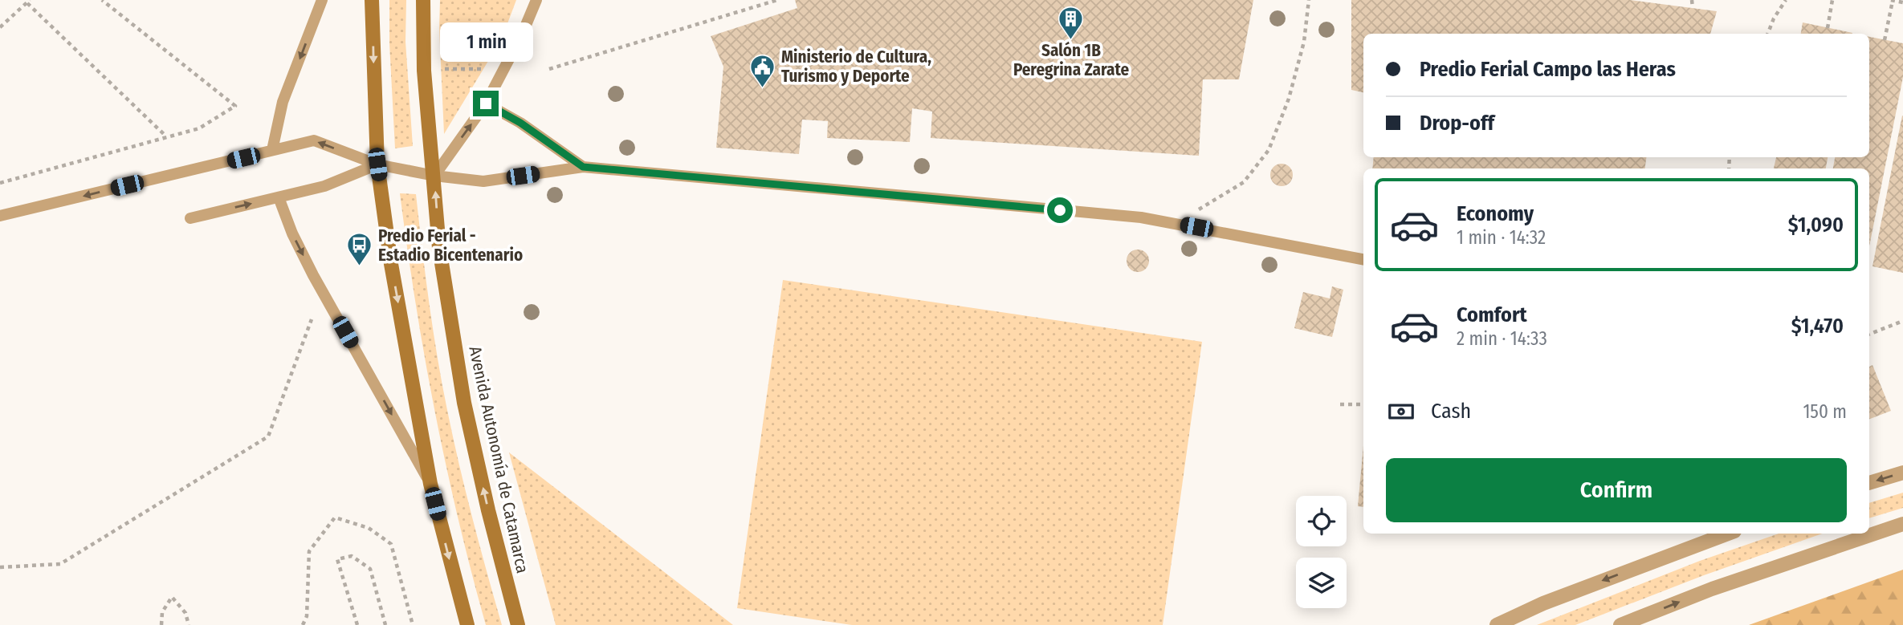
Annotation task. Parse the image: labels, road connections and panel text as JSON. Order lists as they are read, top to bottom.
{
  "streets": {
    "main road": ["Avenida Autonomía de Catamarca"]
  },
  "places": {
    "building": ["Salón 1B Peregrina Zarate"],
    "public building": ["Ministerio de Cultura, Turismo y Deporte"],
    "bus stop": ["Predio Ferial - Estadio Bicentenario"]
  },
  "page": {
    "bubble": "1 min",
    "banner": ["Predio Ferial Campo las Heras", "Drop-off"],
    "list": [
      {
        "name": "Economy",
        "note": "1 min · 14:32",
        "value": "$1,090"
      },
      {
        "name": "Comfort",
        "note": "2 min · 14:33",
        "value": "$1,470"
      }
    ],
    "pay": ["Cash", "150 m"],
    "buttons": "Confirm"
  }
}
